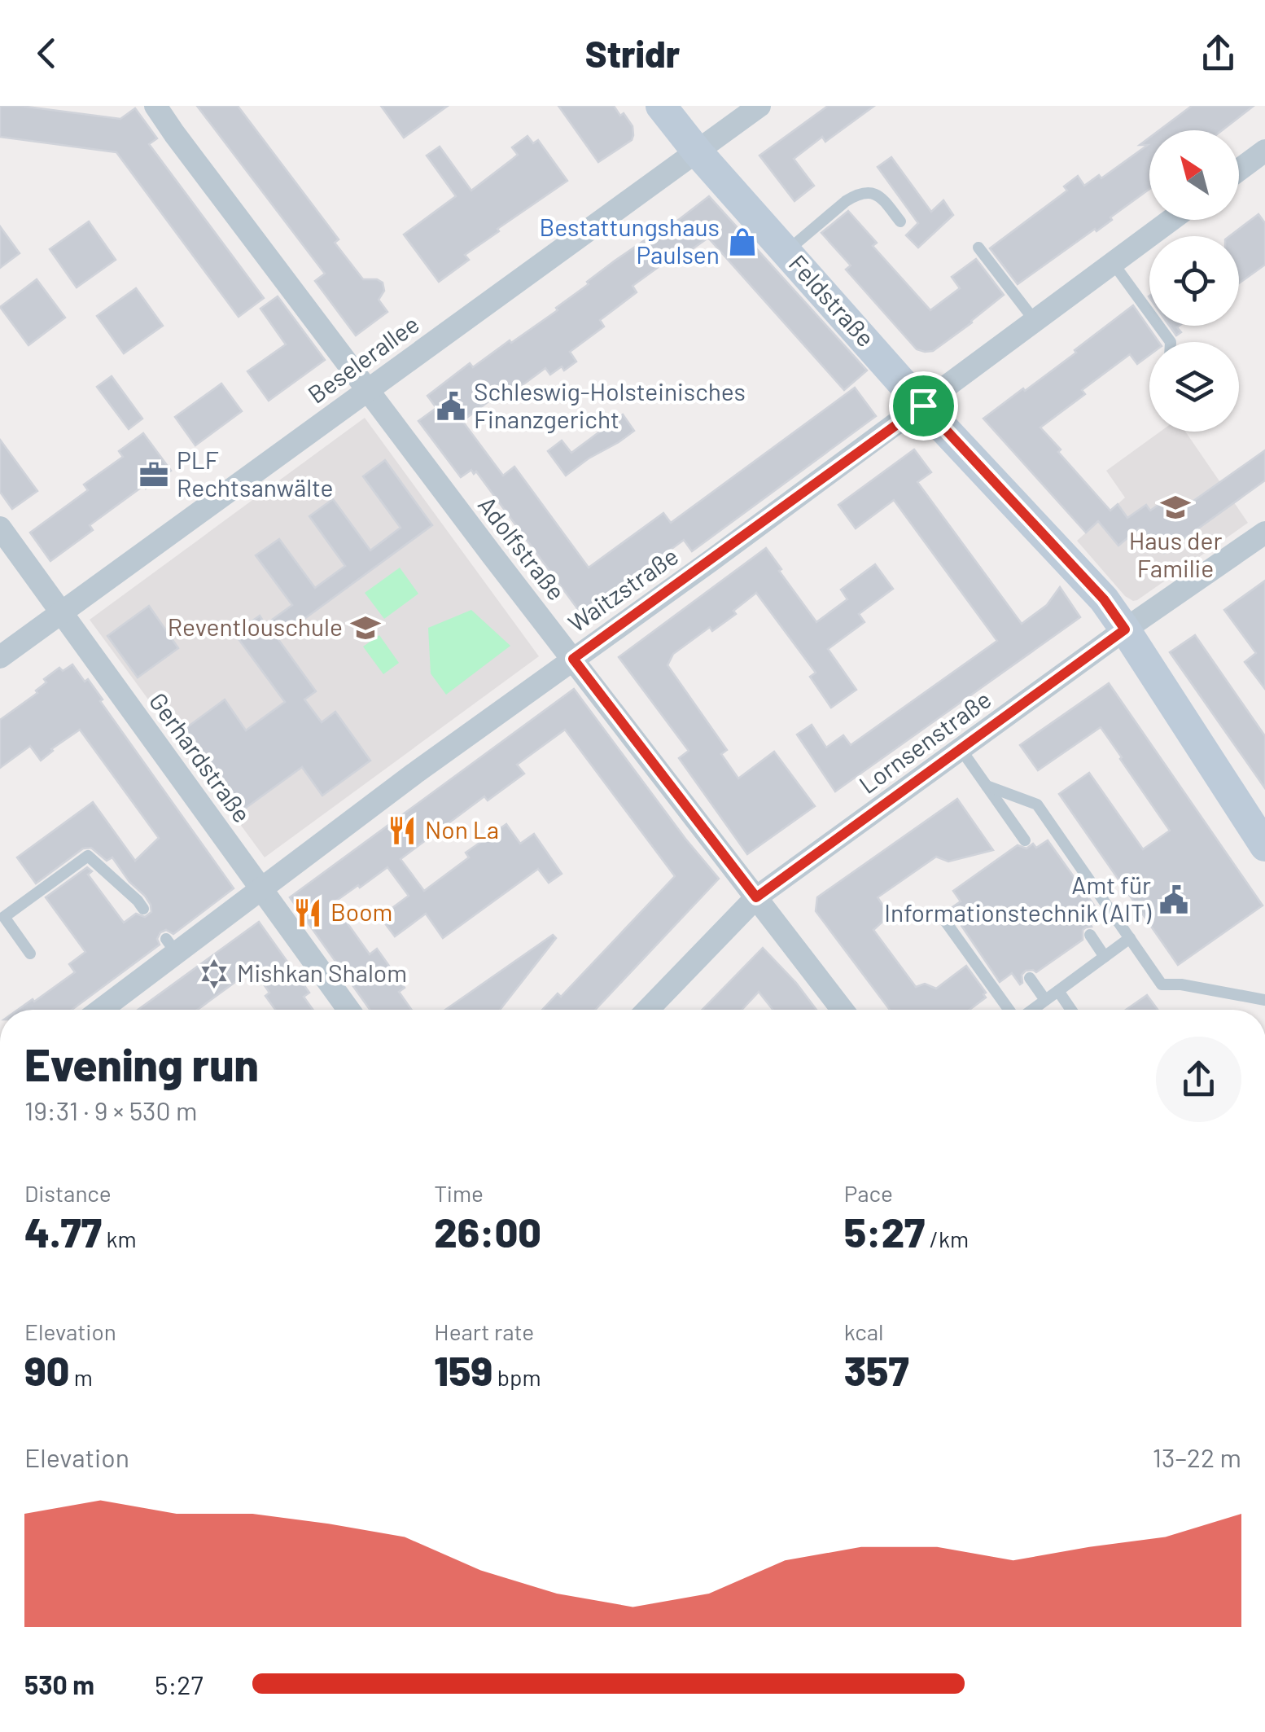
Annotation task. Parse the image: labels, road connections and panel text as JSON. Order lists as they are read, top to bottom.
{
  "streets": {
    "street": [
      "Feldstraße",
      "Beselerallee",
      "Adolfstraße",
      "Waitzstraße",
      "Lornsenstraße",
      "Gerhardstraße"
    ]
  },
  "crossings": [
    ["Feldstraße", "Beselerallee"],
    ["Feldstraße", "Waitzstraße"],
    ["Feldstraße", "Lornsenstraße"],
    ["Beselerallee", "Adolfstraße"],
    ["Beselerallee", "Gerhardstraße"],
    ["Adolfstraße", "Waitzstraße"],
    ["Adolfstraße", "Lornsenstraße"],
    ["Waitzstraße", "Gerhardstraße"]
  ],
  "places": {
    "shop": ["Bestattungshaus Paulsen"],
    "public building": ["Schleswig-Holsteinisches Finanzgericht", "Amt für Informationstechnik (AIT)"],
    "office": ["PLF Rechtsanwälte"],
    "school or university": ["Haus der Familie", "Reventlouschule"],
    "restaurant": ["Non La", "Boom"],
    "synagogue": ["Mishkan Shalom"]
  },
  "north": "top left",
  "page": {
    "header": "Stridr",
    "heading": ["Evening run", "19:31 · 9 × 530 m"],
    "stats": [
      ["Distance", "4.77 km"],
      ["Time", "26:00"],
      ["Pace", "5:27 /km"],
      ["Elevation", "90 m"],
      ["Heart rate", "159 bpm"],
      ["kcal", "357"]
    ],
    "chart": ["Elevation", "13–22 m"],
    "list": [
      {
        "name": "530 m",
        "note": "5:27"
      }
    ]
  }
}
